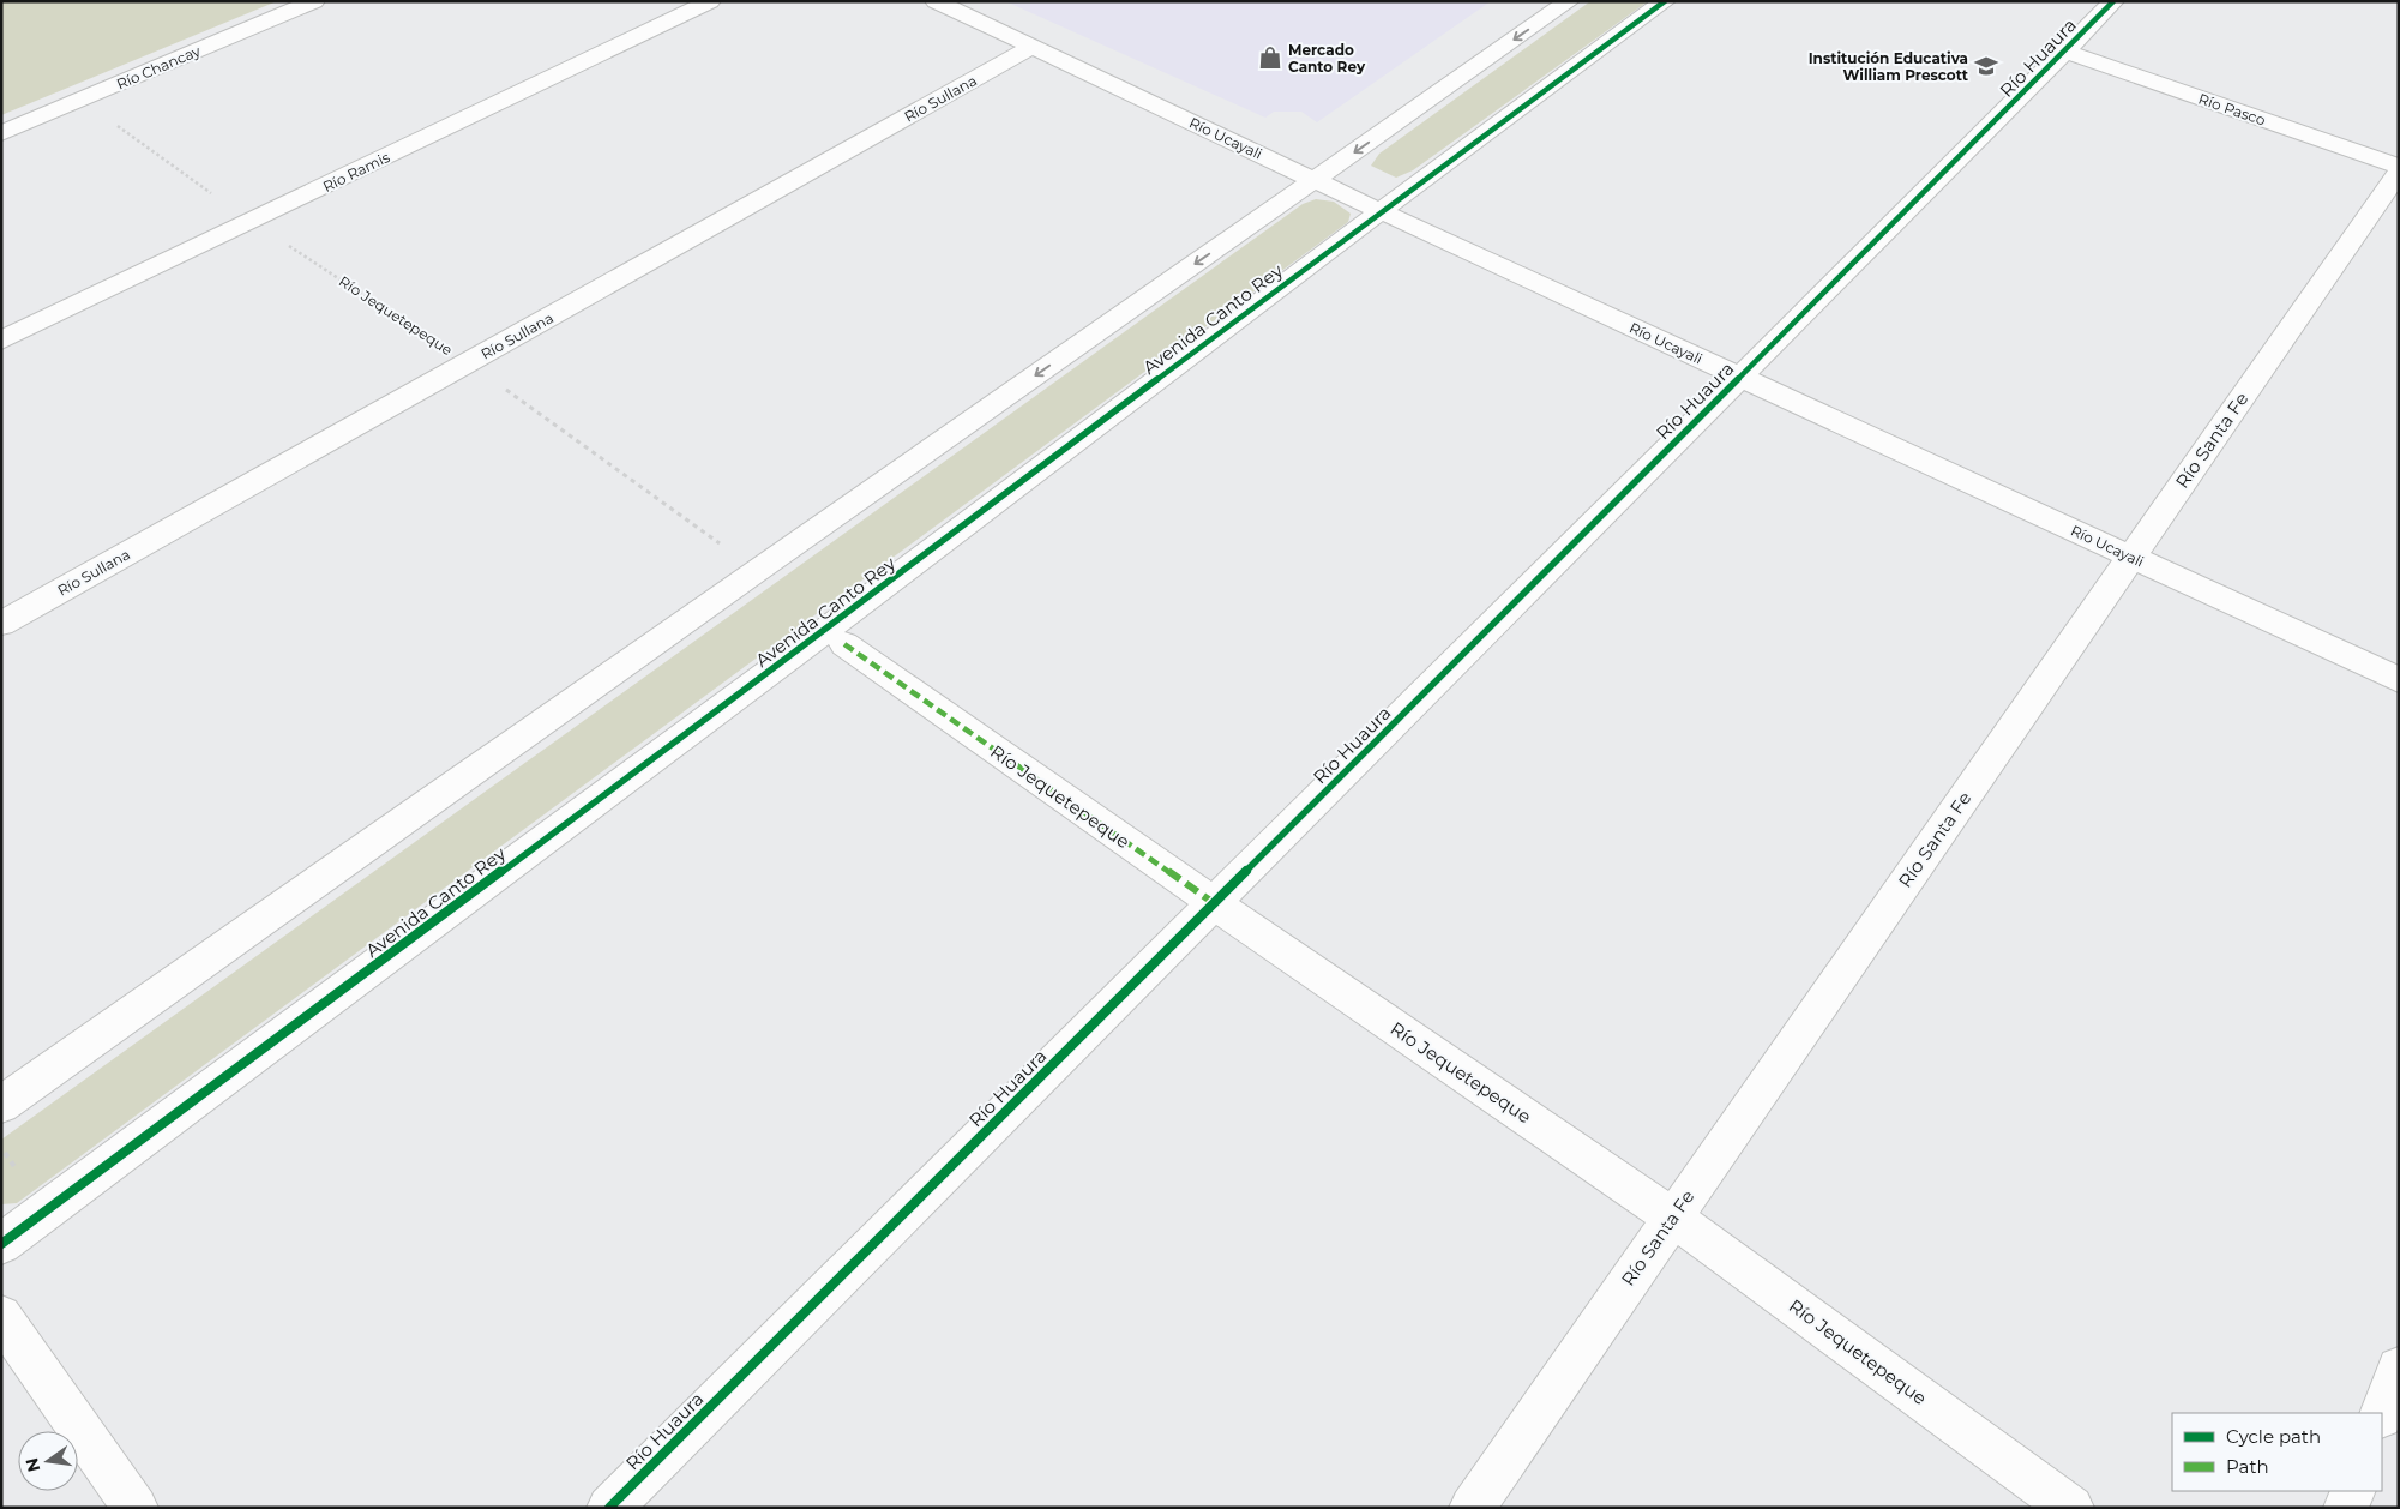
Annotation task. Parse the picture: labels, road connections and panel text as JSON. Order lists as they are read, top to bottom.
{
  "streets": {
    "street": [
      "Río Huaura",
      "Río Chancay",
      "Río Sullana",
      "Río Pasco",
      "Río Ucayali",
      "Río Ramis",
      "Río Jequetepeque",
      "Avenida Canto Rey",
      "Río Santa Fe"
    ]
  },
  "crossings": [
    ["Río Huaura", "Río Pasco"],
    ["Río Huaura", "Río Ucayali"],
    ["Río Huaura", "Río Jequetepeque"],
    ["Río Chancay", "Río Jequetepeque"],
    ["Río Sullana", "Río Ucayali"],
    ["Río Sullana", "Río Jequetepeque"],
    ["Río Ucayali", "Avenida Canto Rey"],
    ["Río Ucayali", "Río Santa Fe"],
    ["Río Ramis", "Río Jequetepeque"],
    ["Río Jequetepeque", "Río Santa Fe"]
  ],
  "places": {
    "shop": ["Mercado Canto Rey"],
    "school or university": ["Institución Educativa William Prescott"]
  },
  "legend": ["Cycle path", "Path"],
  "north": "left"
}
